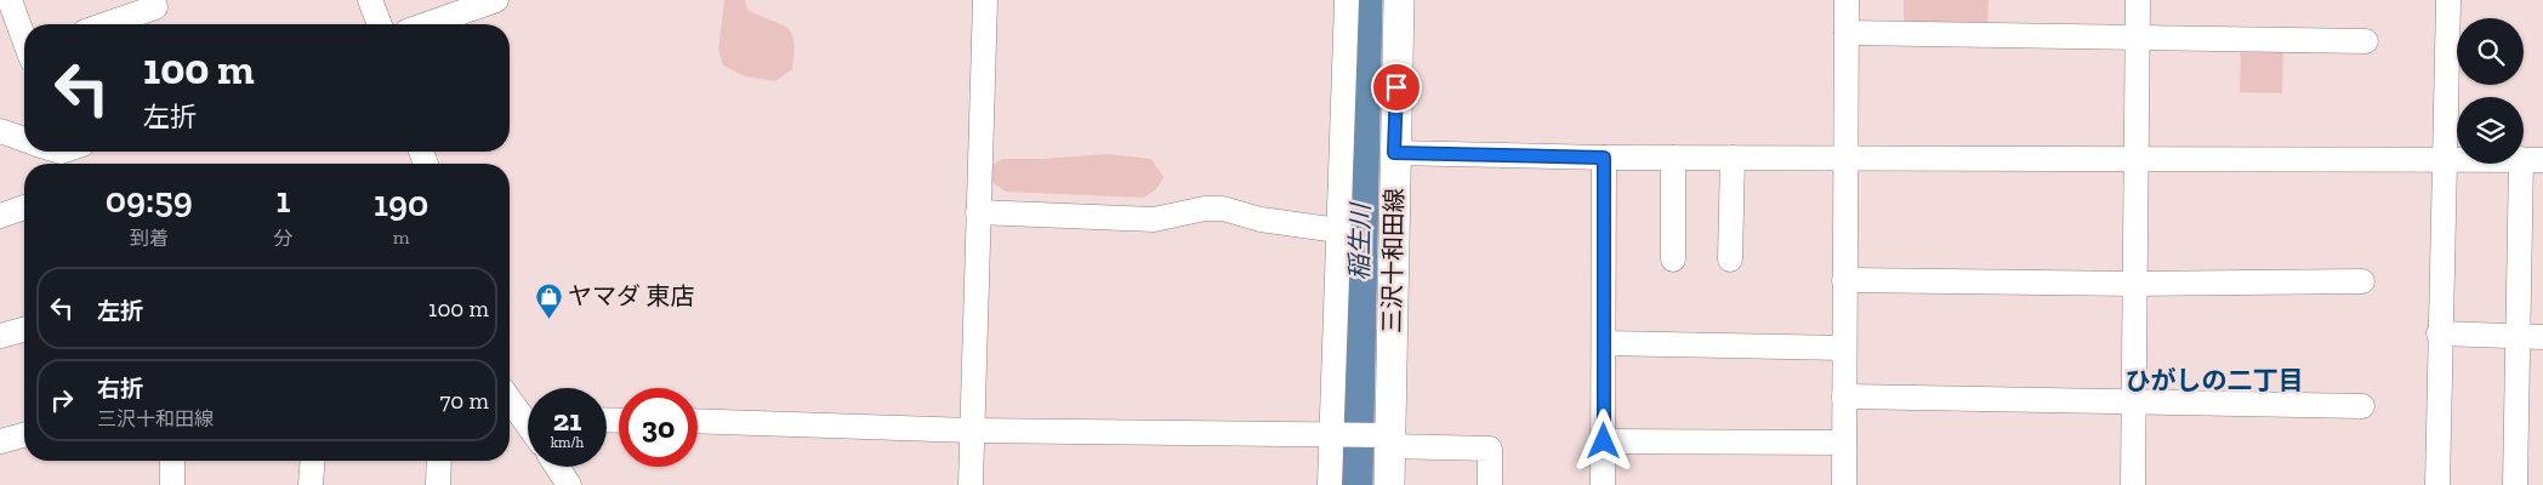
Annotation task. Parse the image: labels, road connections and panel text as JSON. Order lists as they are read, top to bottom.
{
  "streets": {
    "main road": ["三沢十和田線"]
  },
  "districts": ["ひがしの二丁目"],
  "water": ["稲生川"],
  "places": {
    "shop": ["ヤマダ 東店"]
  },
  "page": {
    "turn": ["100 m", "左折"],
    "eta": [
      "09:59",
      "到着",
      "1",
      "分",
      "190",
      "m"
    ],
    "list": [
      {
        "name": "左折",
        "value": "100 m"
      },
      {
        "name": "右折",
        "note": "三沢十和田線",
        "value": "70 m"
      }
    ],
    "speed": "21 km/h",
    "limit": "30"
  }
}
